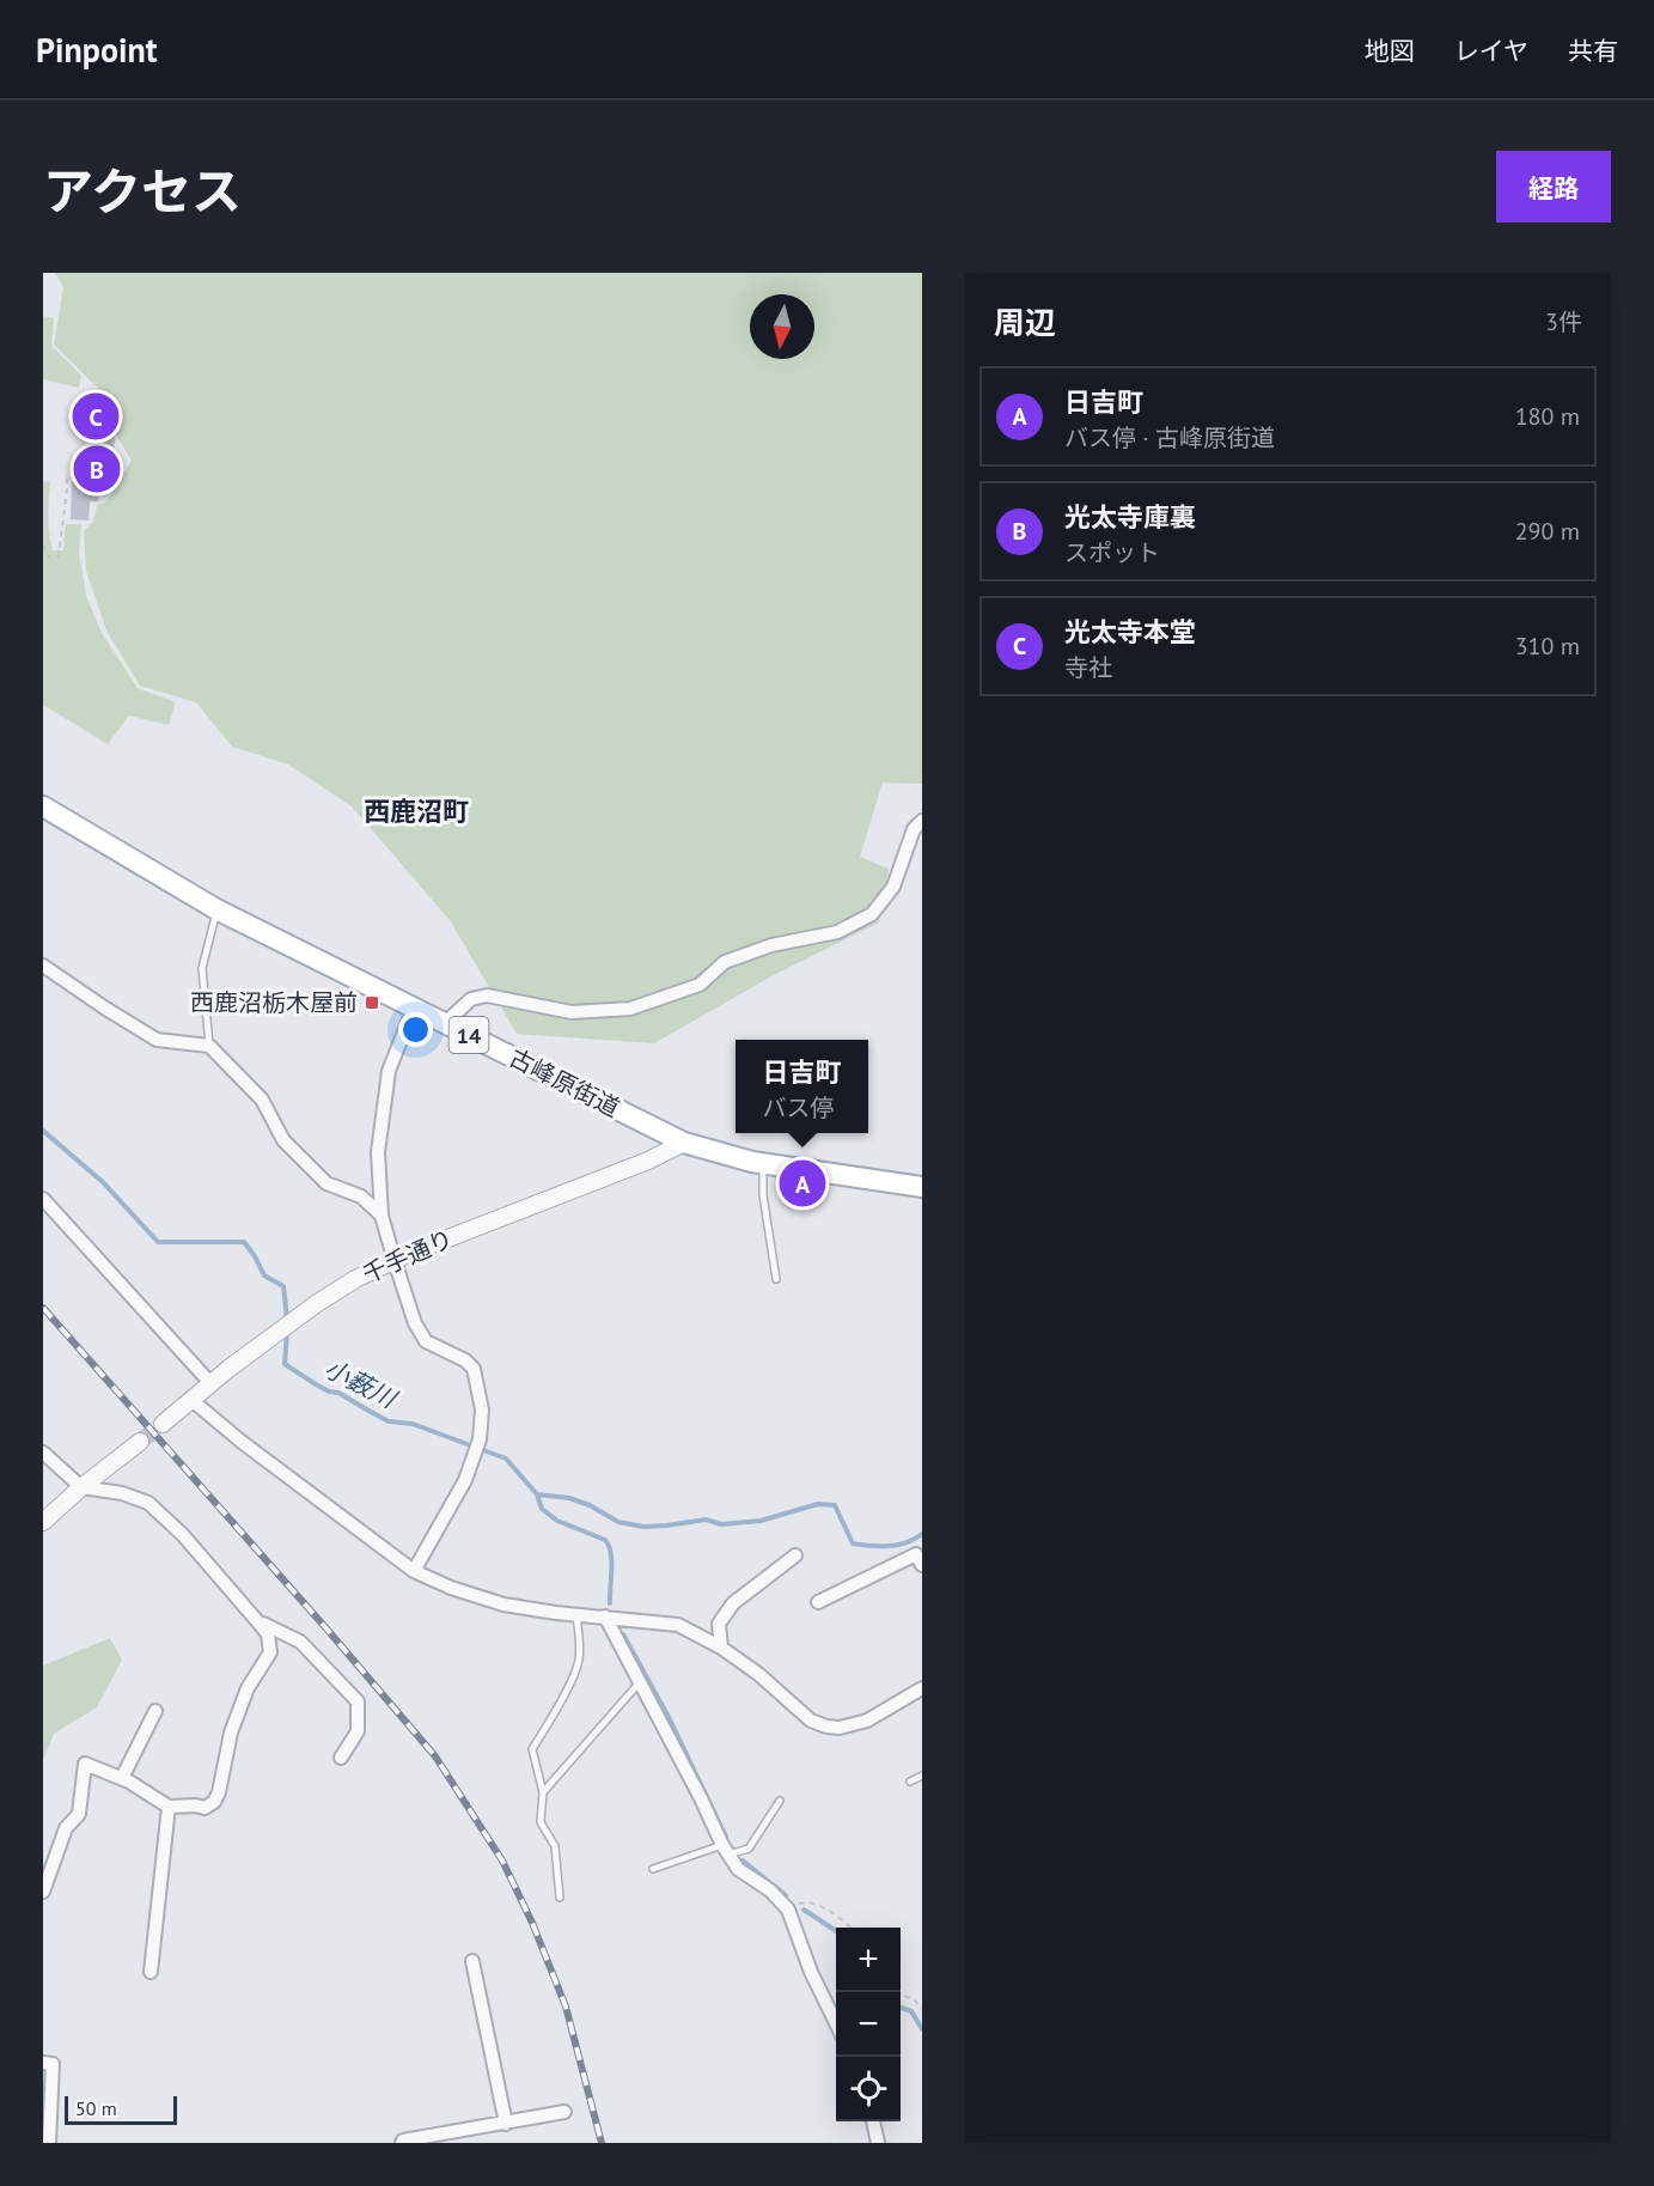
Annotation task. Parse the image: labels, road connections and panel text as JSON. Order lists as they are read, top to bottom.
{
  "streets": {
    "main road": ["14", "古峰原街道"],
    "street": ["千手通り"]
  },
  "crossings": [
    ["古峰原街道", "千手通り"]
  ],
  "districts": ["西鹿沼町"],
  "water": ["小薮川"],
  "places": {
    "transit": ["西鹿沼栃木屋前"]
  },
  "scale_bar": "50 m",
  "north": "bottom",
  "page": {
    "header": "Pinpoint",
    "nav": ["地図", "レイヤ", "共有"],
    "title": "アクセス",
    "buttons": "経路",
    "heading": ["周辺", "3件"],
    "list": [
      {
        "mark": "A",
        "name": "日吉町",
        "note": "バス停 · 古峰原街道",
        "value": "180 m"
      },
      {
        "mark": "B",
        "name": "光太寺庫裏",
        "note": "スポット",
        "value": "290 m"
      },
      {
        "mark": "C",
        "name": "光太寺本堂",
        "note": "寺社",
        "value": "310 m"
      }
    ],
    "pins": ["C", "B", "A"],
    "popup": ["日吉町", "バス停"],
    "map_buttons": ["+", "−"],
    "scale": "50 m"
  }
}
